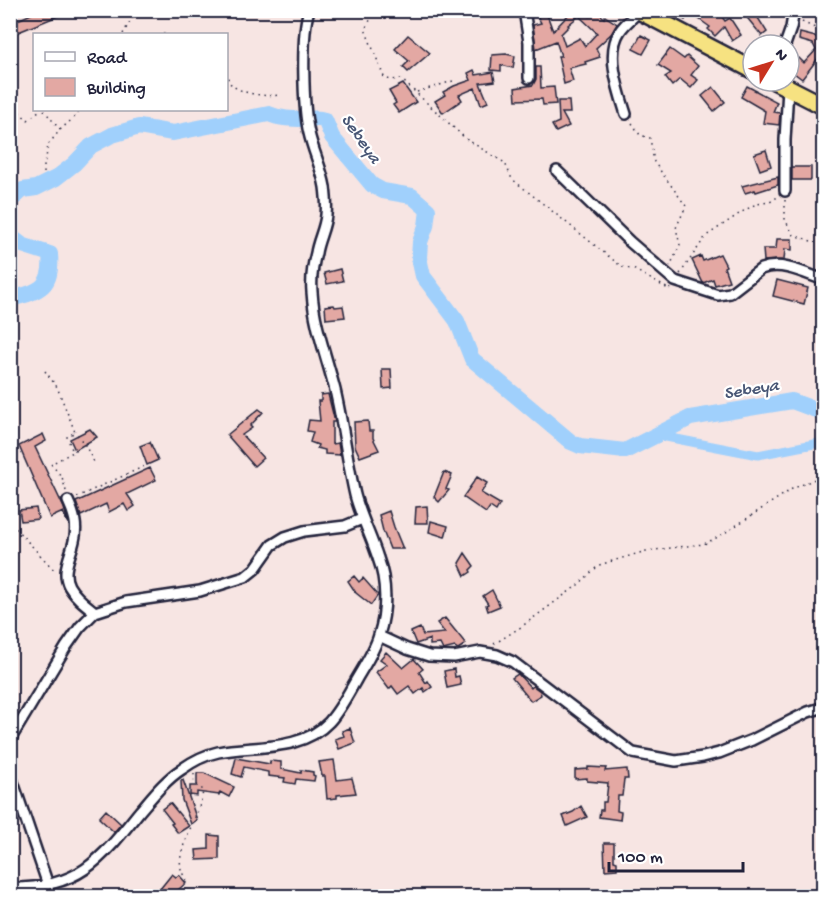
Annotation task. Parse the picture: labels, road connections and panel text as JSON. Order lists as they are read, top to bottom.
{
  "water": ["Sebeya"],
  "legend": ["Road", "Building"],
  "scale_bar": "100 m",
  "north": "top right"
}
